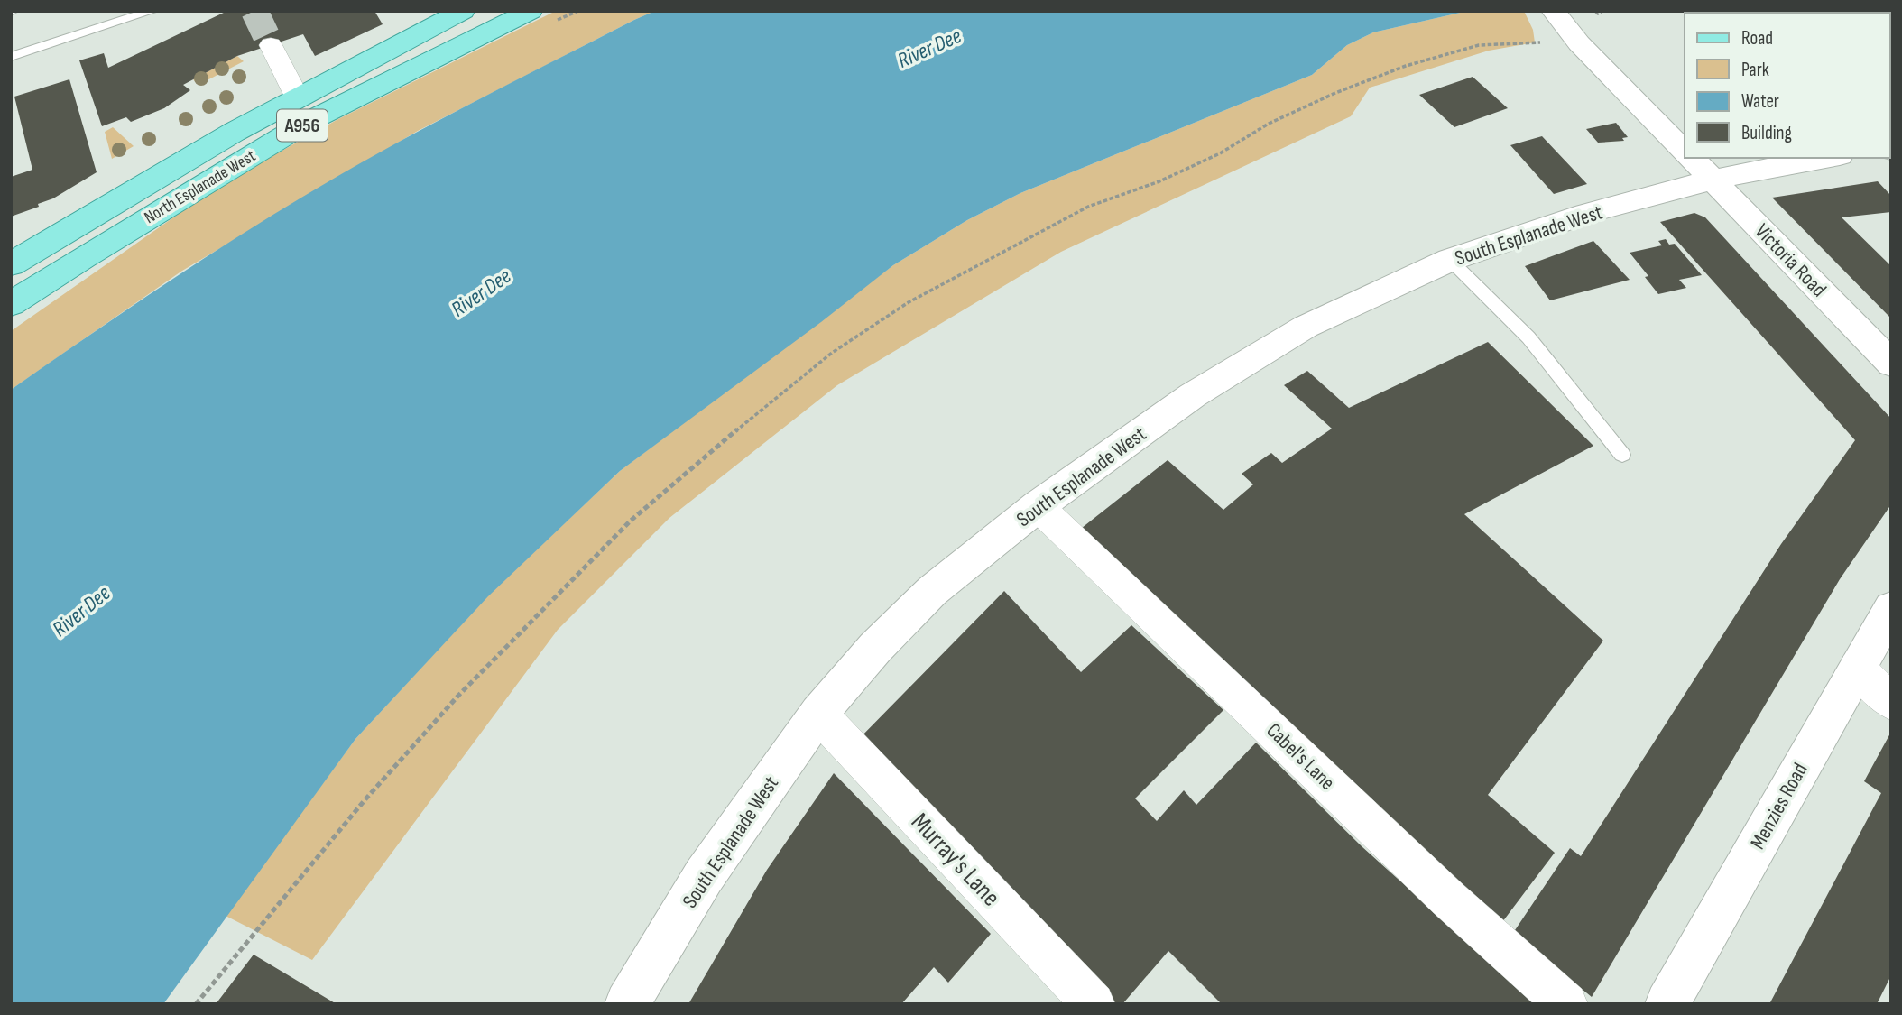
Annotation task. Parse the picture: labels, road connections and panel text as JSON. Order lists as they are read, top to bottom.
{
  "streets": {
    "main road": ["A956", "North Esplanade West"],
    "street": [
      "South Esplanade West",
      "Victoria Road",
      "Cabel's Lane",
      "Menzies Road",
      "Murray's Lane"
    ]
  },
  "crossings": [
    ["South Esplanade West", "Victoria Road"],
    ["South Esplanade West", "Cabel's Lane"],
    ["South Esplanade West", "Murray's Lane"]
  ],
  "water": ["River Dee"],
  "legend": [
    "Road",
    "Park",
    "Water",
    "Building"
  ]
}
